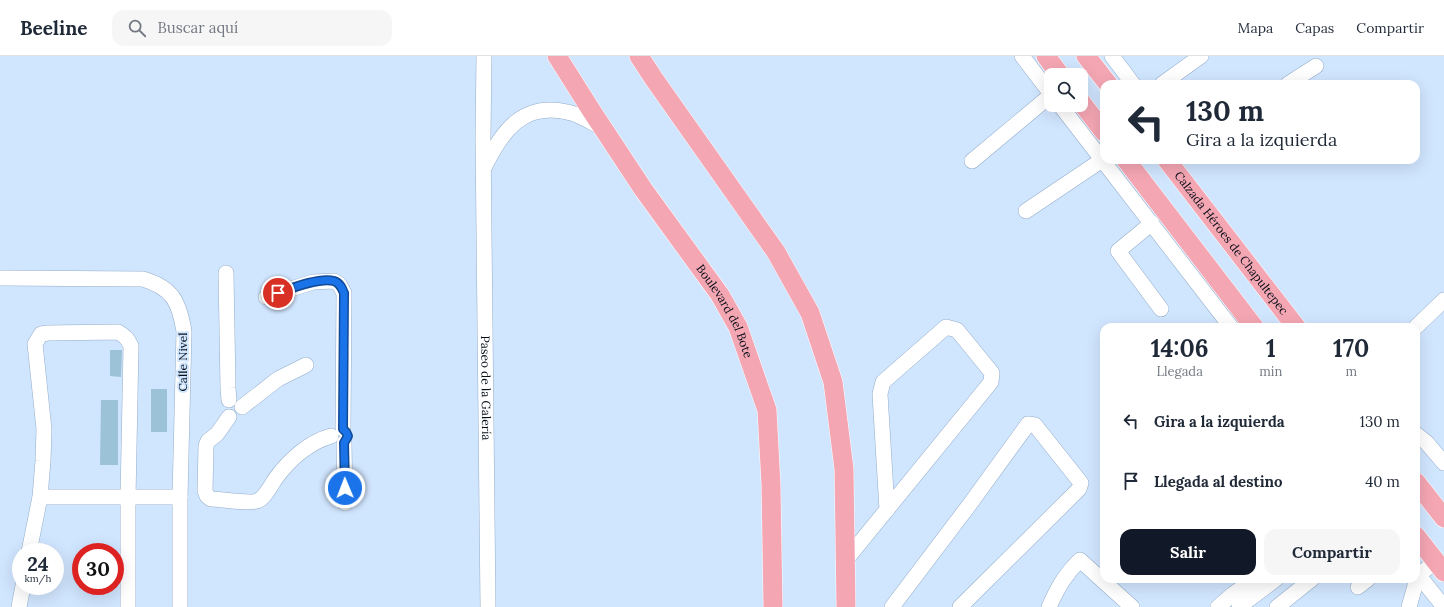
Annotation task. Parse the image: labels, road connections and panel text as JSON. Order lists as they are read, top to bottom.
{
  "streets": {
    "main road": ["Calzada Héroes de Chapultepec", "Boulevard del Bote"],
    "street": ["Calle Nivel", "Paseo de la Galería"]
  },
  "page": {
    "header": "Beeline",
    "search": "Buscar aquí",
    "nav": ["Mapa", "Capas", "Compartir"],
    "turn": ["130 m", "Gira a la izquierda"],
    "eta": [
      "14:06",
      "Llegada",
      "1",
      "min",
      "170",
      "m"
    ],
    "list": [
      {
        "name": "Gira a la izquierda",
        "value": "130 m"
      },
      {
        "name": "Llegada al destino",
        "value": "40 m"
      }
    ],
    "buttons": ["Salir", "Compartir"],
    "speed": "24 km/h",
    "limit": "30"
  }
}
